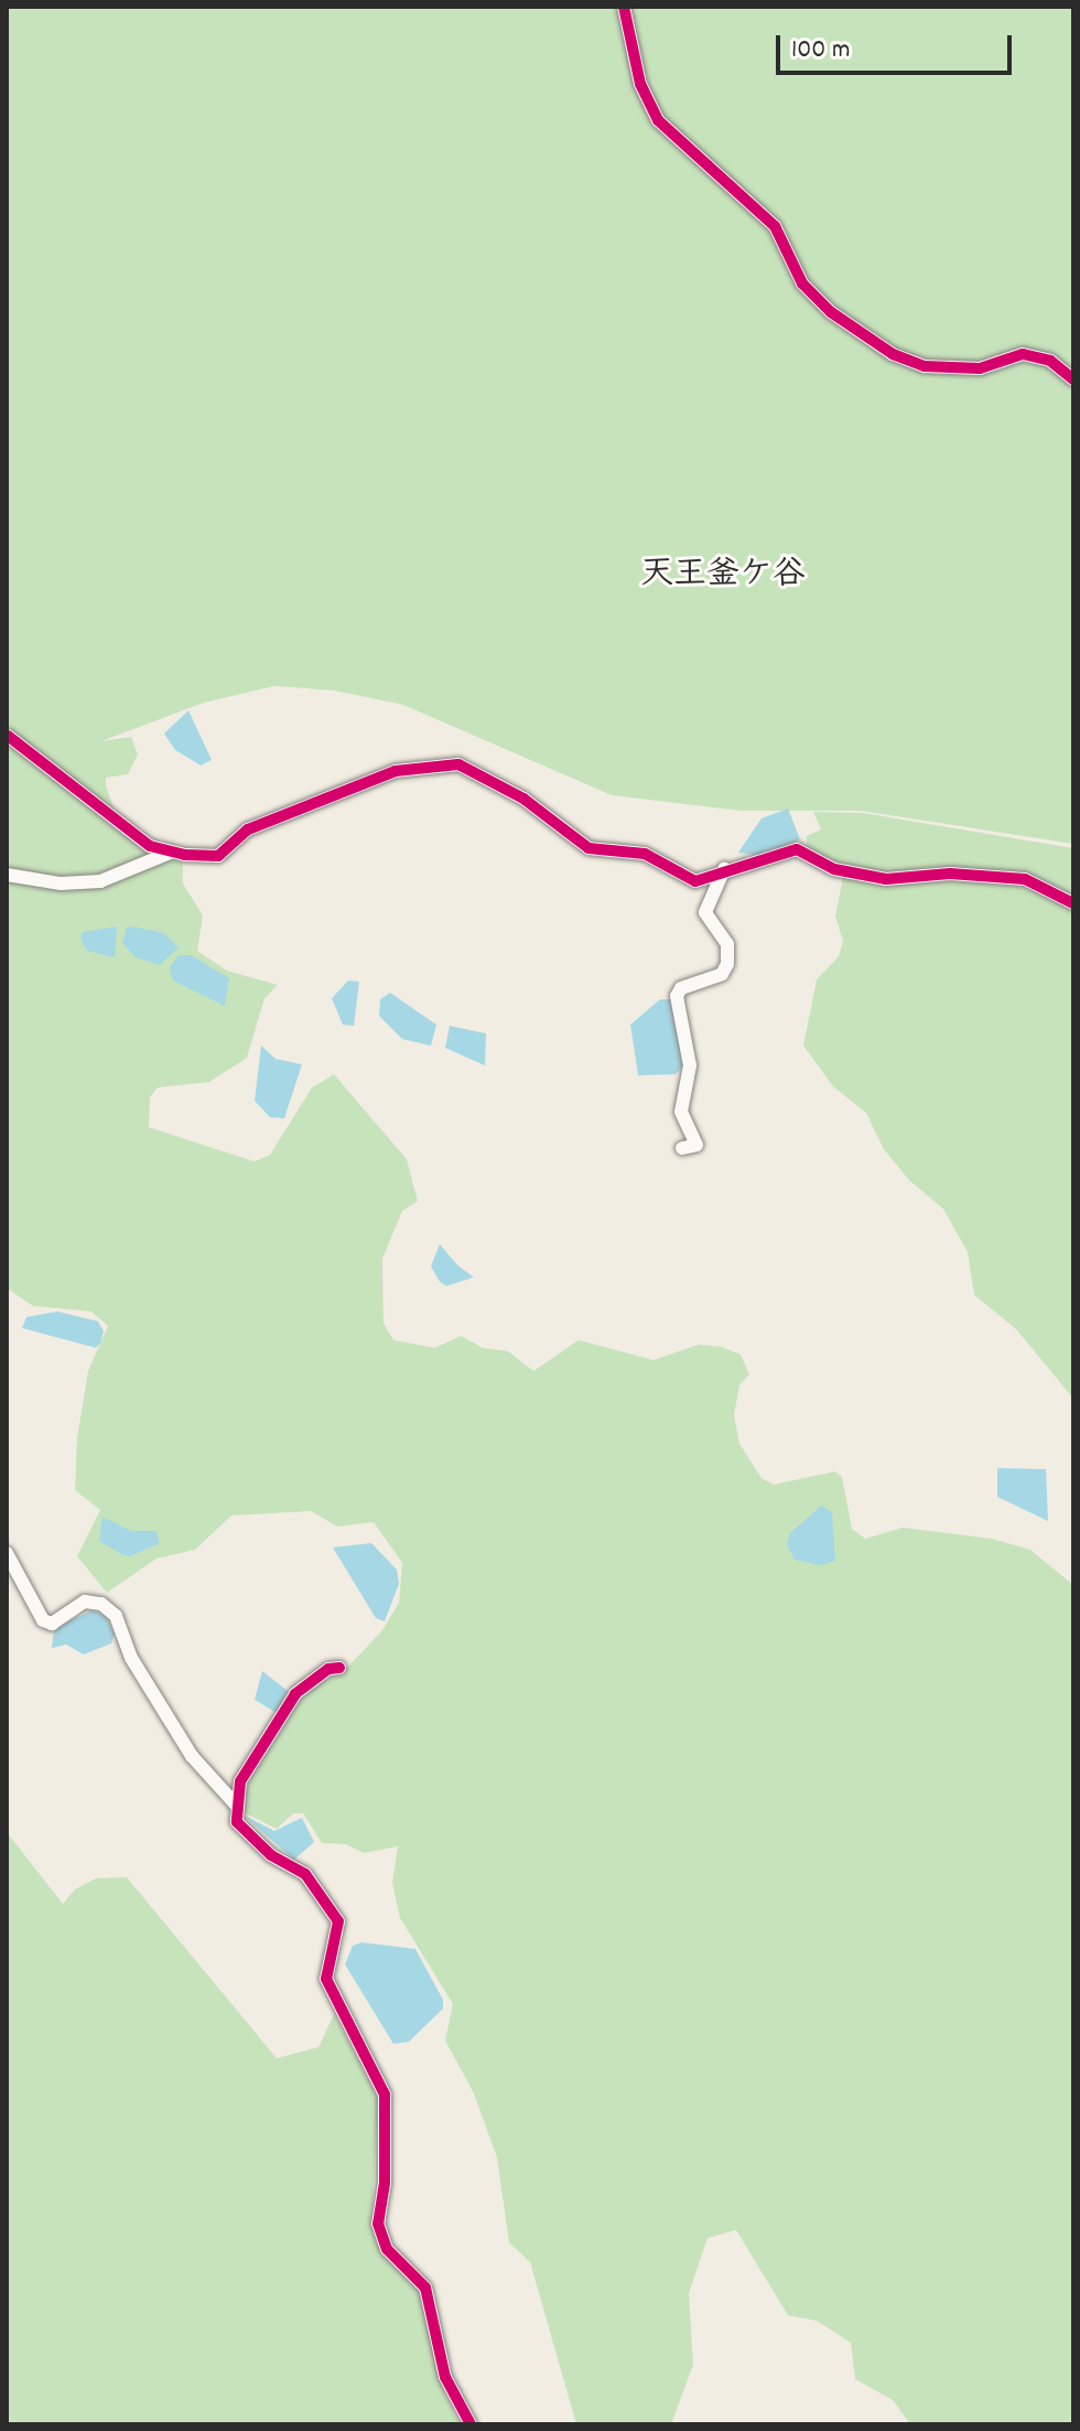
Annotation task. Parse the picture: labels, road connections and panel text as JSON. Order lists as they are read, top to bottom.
{
  "districts": ["天王釜ケ谷"],
  "scale_bar": "100 m"
}
